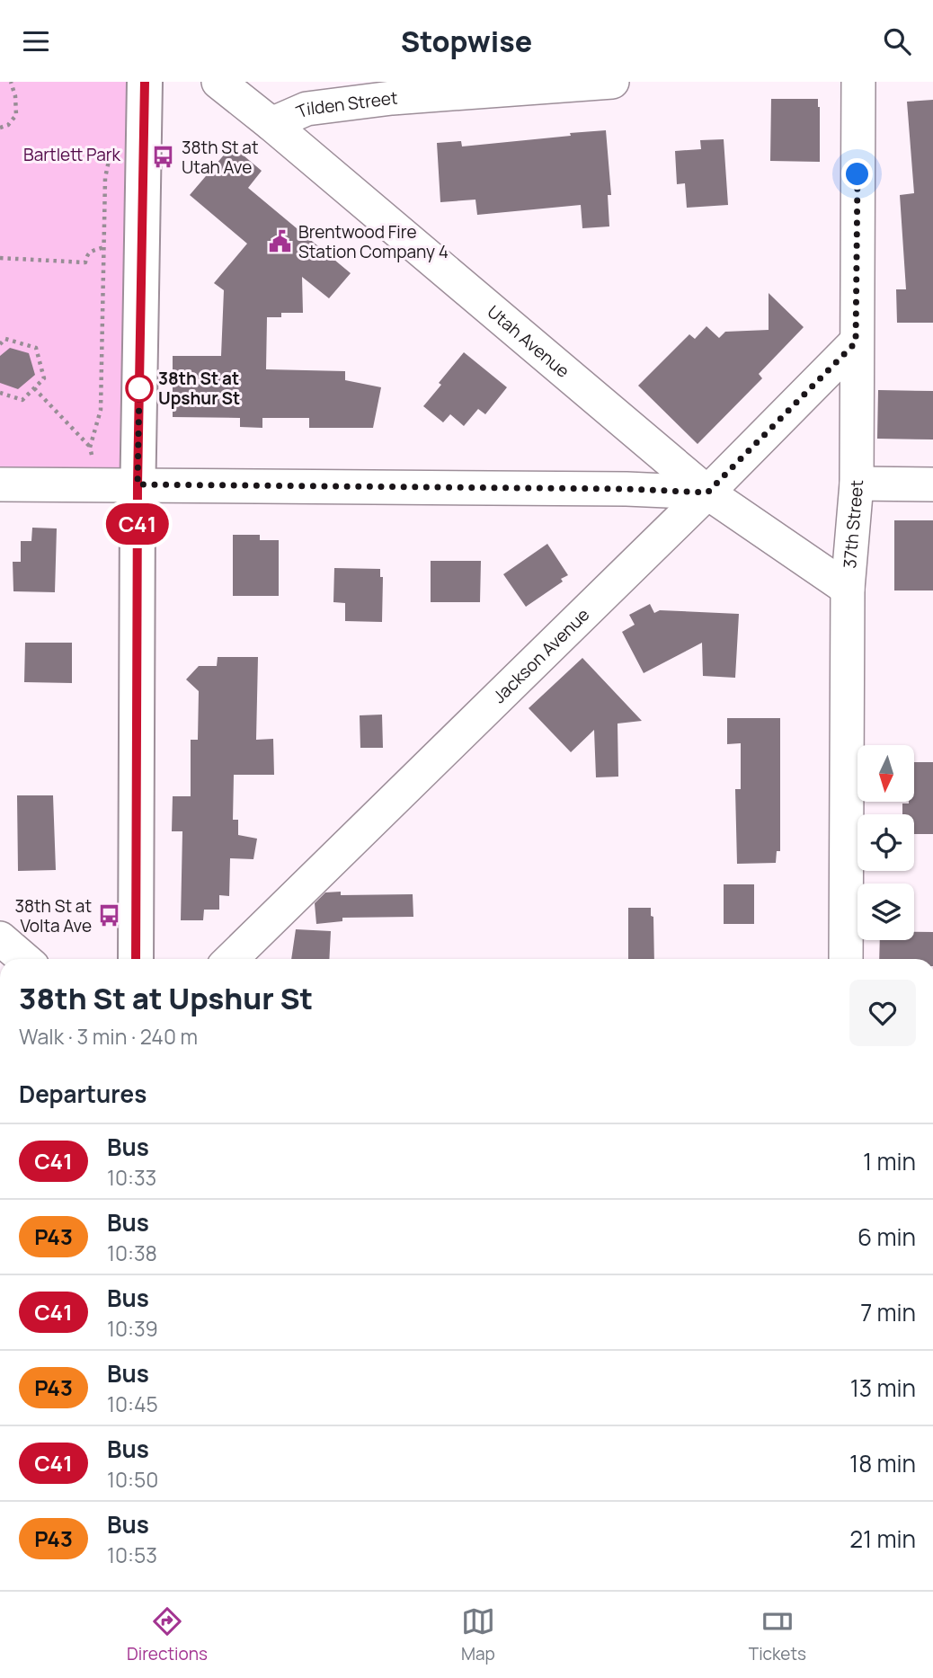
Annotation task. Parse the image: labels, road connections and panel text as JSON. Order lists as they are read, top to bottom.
{
  "streets": {
    "street": [
      "Tilden Street",
      "Utah Avenue",
      "37th Street",
      "Jackson Avenue"
    ]
  },
  "crossings": [
    ["Tilden Street", "Utah Avenue"],
    ["Utah Avenue", "37th Street"],
    ["Utah Avenue", "Jackson Avenue"],
    ["37th Street", "Jackson Avenue"]
  ],
  "parks": ["Bartlett Park"],
  "places": {
    "bus stop": ["38th St at Utah Ave", "38th St at Volta Ave"],
    "public building": ["Brentwood Fire Station Company 4"],
    "other": ["38th St at Upshur St"]
  },
  "lines": ["bus line C41"],
  "north": "bottom",
  "page": {
    "header": "Stopwise",
    "on_map": "C41",
    "heading": [
      ["38th St at Upshur St", "Walk · 3 min · 240 m"],
      "Departures"
    ],
    "list": [
      {
        "mark": "C41",
        "name": "Bus",
        "note": "10:33",
        "value": "1 min"
      },
      {
        "mark": "P43",
        "name": "Bus",
        "note": "10:38",
        "value": "6 min"
      },
      {
        "mark": "C41",
        "name": "Bus",
        "note": "10:39",
        "value": "7 min"
      },
      {
        "mark": "P43",
        "name": "Bus",
        "note": "10:45",
        "value": "13 min"
      },
      {
        "mark": "C41",
        "name": "Bus",
        "note": "10:50",
        "value": "18 min"
      },
      {
        "mark": "P43",
        "name": "Bus",
        "note": "10:53",
        "value": "21 min"
      }
    ],
    "tabs": ["Directions", "Map", "Tickets"]
  }
}
